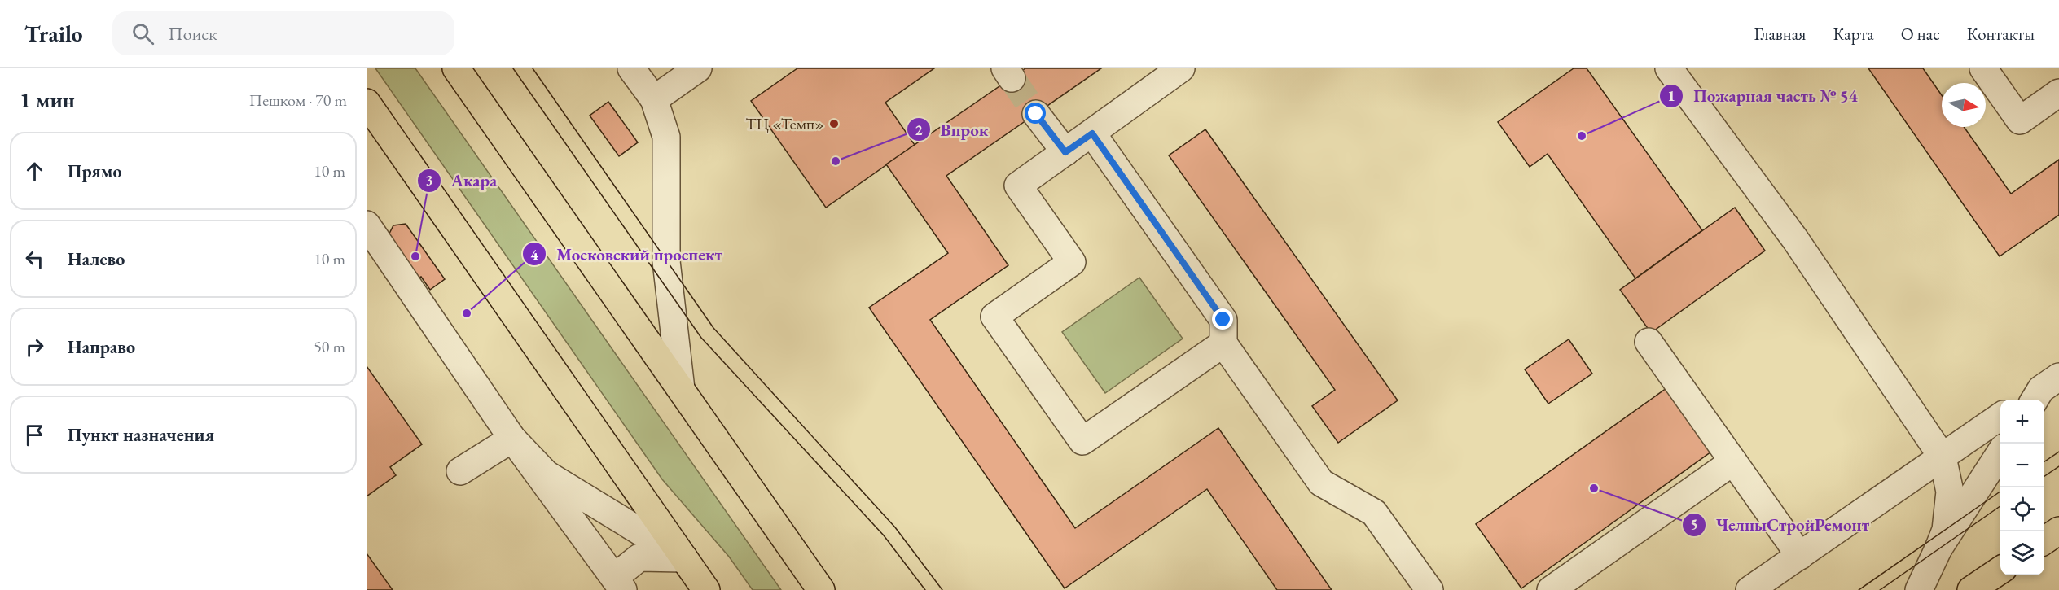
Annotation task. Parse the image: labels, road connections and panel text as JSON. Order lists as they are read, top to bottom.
{
  "places": [
    "ТЦ «Темп»",
    "Пожарная часть № 54",
    "Впрок",
    "Акара",
    "Московский проспект",
    "ЧелныСтройРемонт"
  ],
  "north": "right",
  "page": {
    "header": "Trailo",
    "search": "Поиск",
    "nav": [
      "Главная",
      "Карта",
      "О нас",
      "Контакты"
    ],
    "heading": ["1 мин", "Пешком · 70 m"],
    "list": [
      ["Прямо", "10 m"],
      ["Налево", "10 m"],
      ["Направо", "50 m"],
      "Пункт назначения"
    ],
    "map_buttons": ["+", "−"]
  }
}
